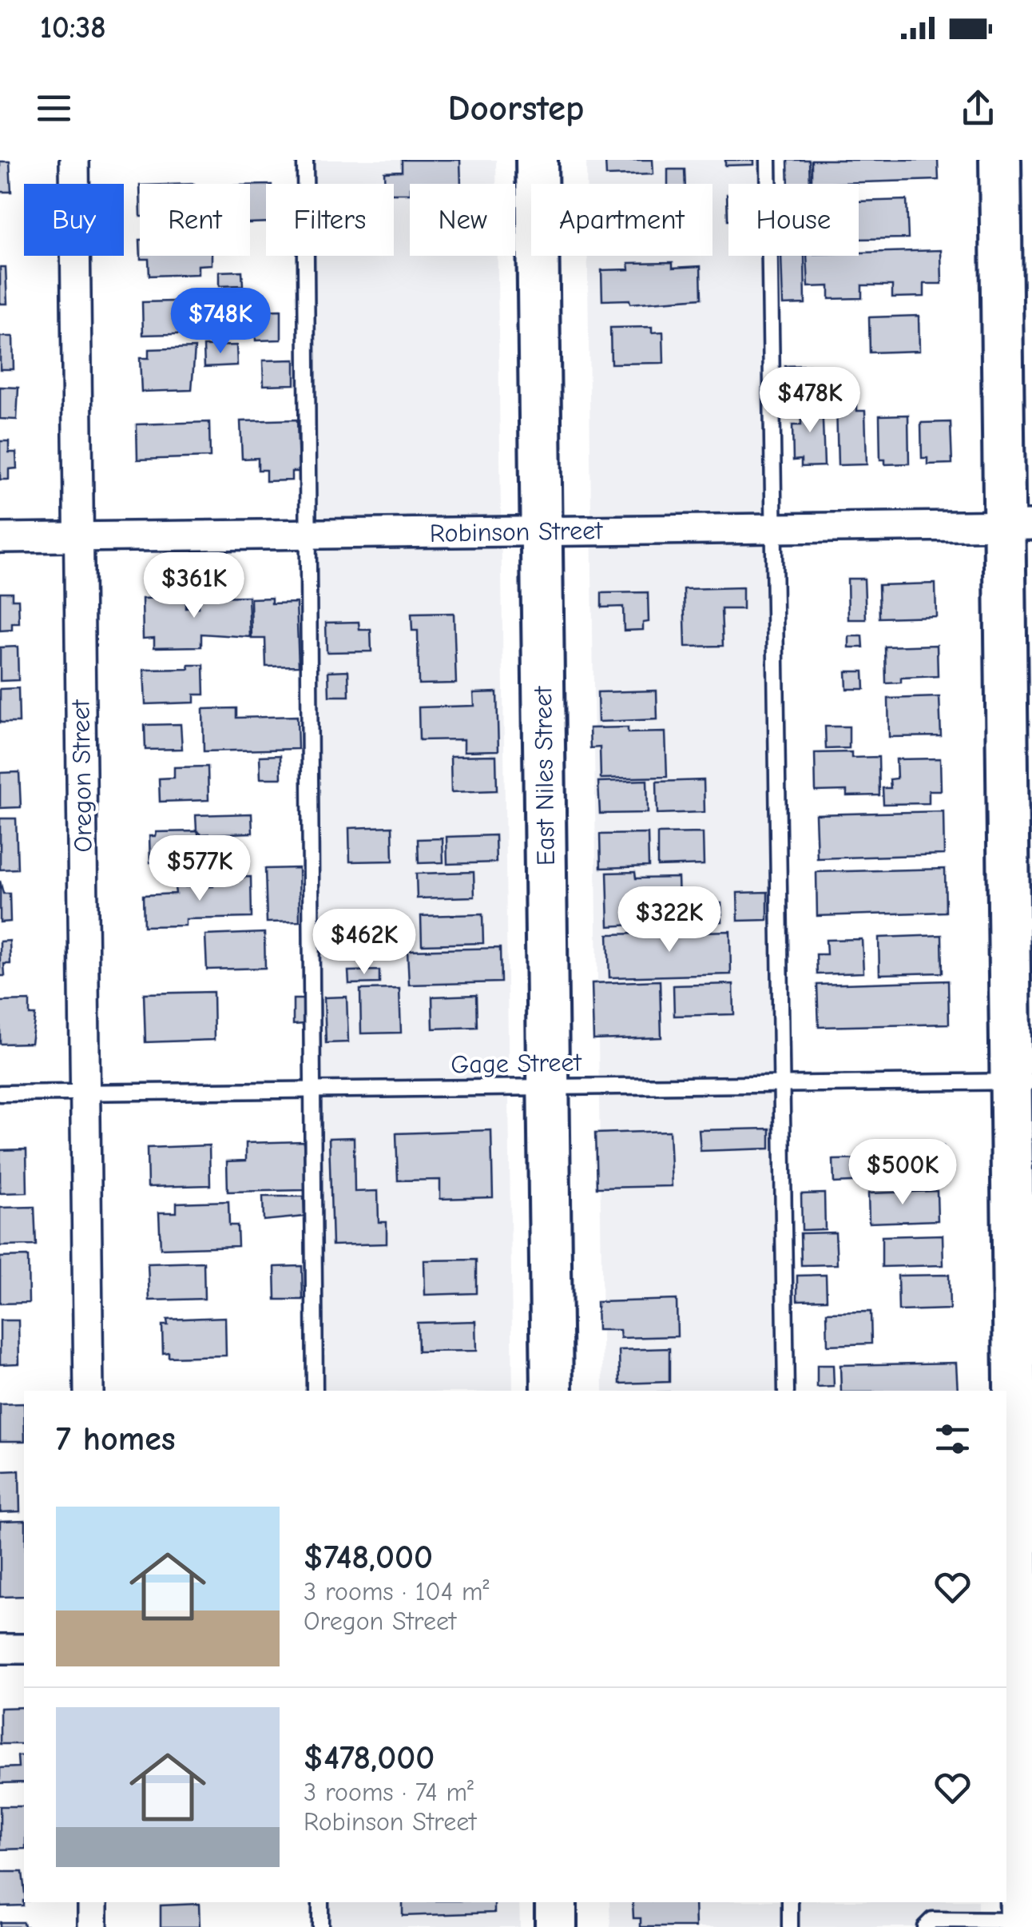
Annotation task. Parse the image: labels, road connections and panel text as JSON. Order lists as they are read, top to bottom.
{
  "streets": {
    "main road": ["East Niles Street"],
    "street": ["Robinson Street", "Oregon Street"],
    "lane": ["Gage Street"]
  },
  "crossings": [
    ["Robinson Street", "Oregon Street"],
    ["Robinson Street", "East Niles Street"],
    ["Oregon Street", "Gage Street"],
    ["East Niles Street", "Gage Street"]
  ],
  "page": {
    "status": "10:38",
    "header": "Doorstep",
    "chip": [
      "Buy",
      "Rent",
      "Filters",
      "New",
      "Apartment",
      "House"
    ],
    "price": [
      "$748K",
      "$478K",
      "$361K",
      "$577K",
      "$322K",
      "$462K",
      "$500K"
    ],
    "heading": "7 homes",
    "list": [
      {
        "name": "$748,000",
        "note": "3 rooms · 104 m² · Oregon Street"
      },
      {
        "name": "$478,000",
        "note": "3 rooms · 74 m² · Robinson Street"
      }
    ]
  }
}
